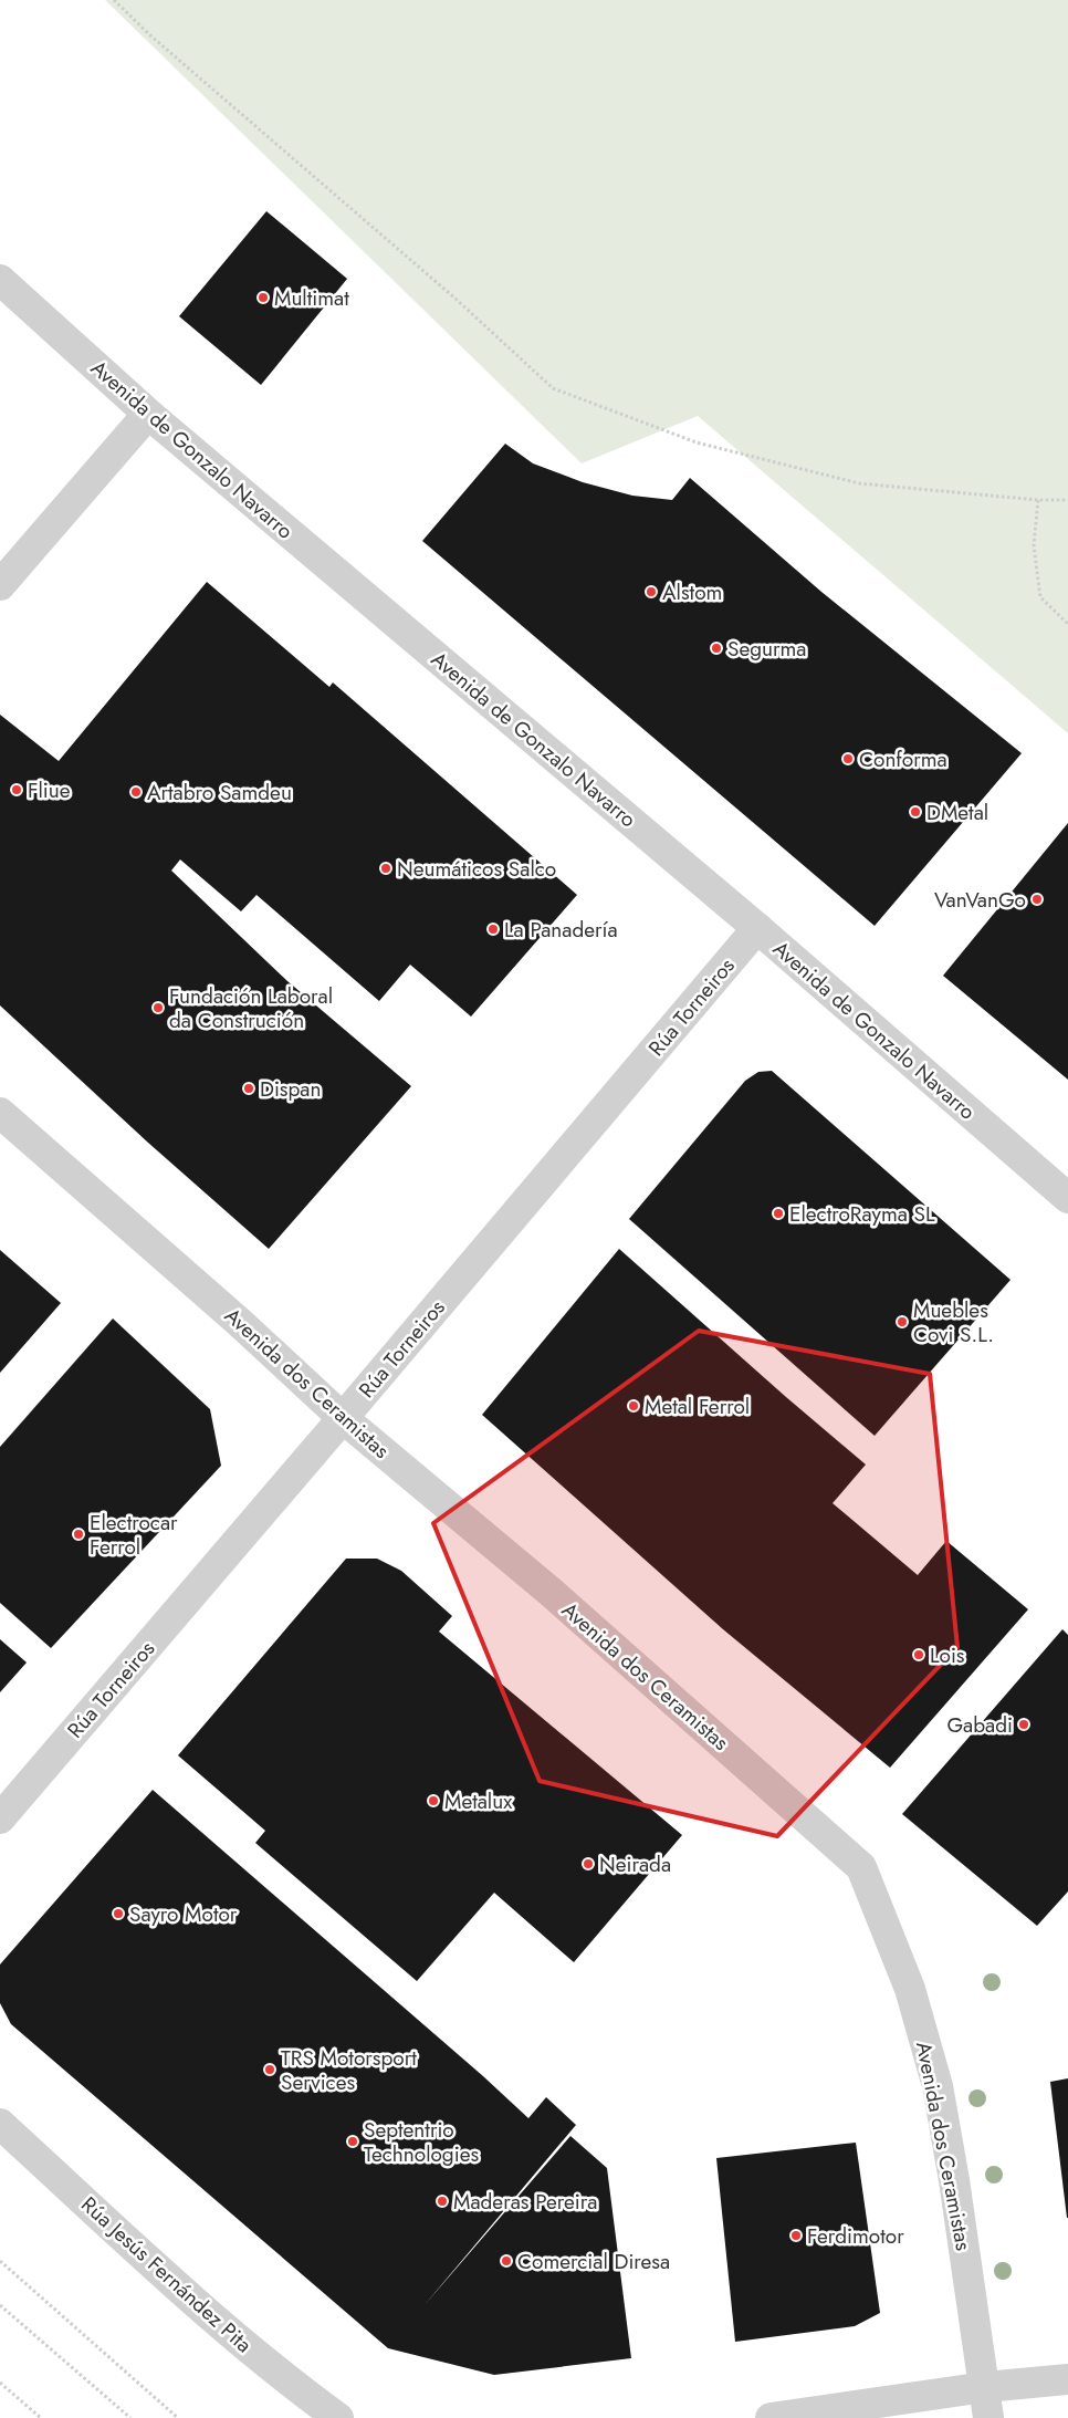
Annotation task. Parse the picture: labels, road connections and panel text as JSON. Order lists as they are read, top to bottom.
{
  "streets": {
    "street": [
      "Avenida de Gonzalo Navarro",
      "Rúa Torneiros",
      "Avenida dos Ceramistas",
      "Rúa Jesús Fernández Pita"
    ]
  },
  "crossings": [
    ["Avenida de Gonzalo Navarro", "Rúa Torneiros"],
    ["Rúa Torneiros", "Avenida dos Ceramistas"]
  ],
  "places": [
    "Multimat",
    "Alstom",
    "Segurma",
    "Conforma",
    "Fliue",
    "Artabro Samdeu",
    "DMetal",
    "Neumáticos Salco",
    "VanVanGo",
    "La Panadería",
    "Fundación Laboral da Construción",
    "Dispan",
    "ElectroRayma SL",
    "Muebles Covi S.L.",
    "Metal Ferrol",
    "Electrocar Ferrol",
    "Lois",
    "Gabadi",
    "Metalux",
    "Neirada",
    "Sayro Motor",
    "TRS Motorsport Services",
    "Septentrio Technologies",
    "Maderas Pereira",
    "Ferdimotor",
    "Comercial Diresa"
  ]
}
